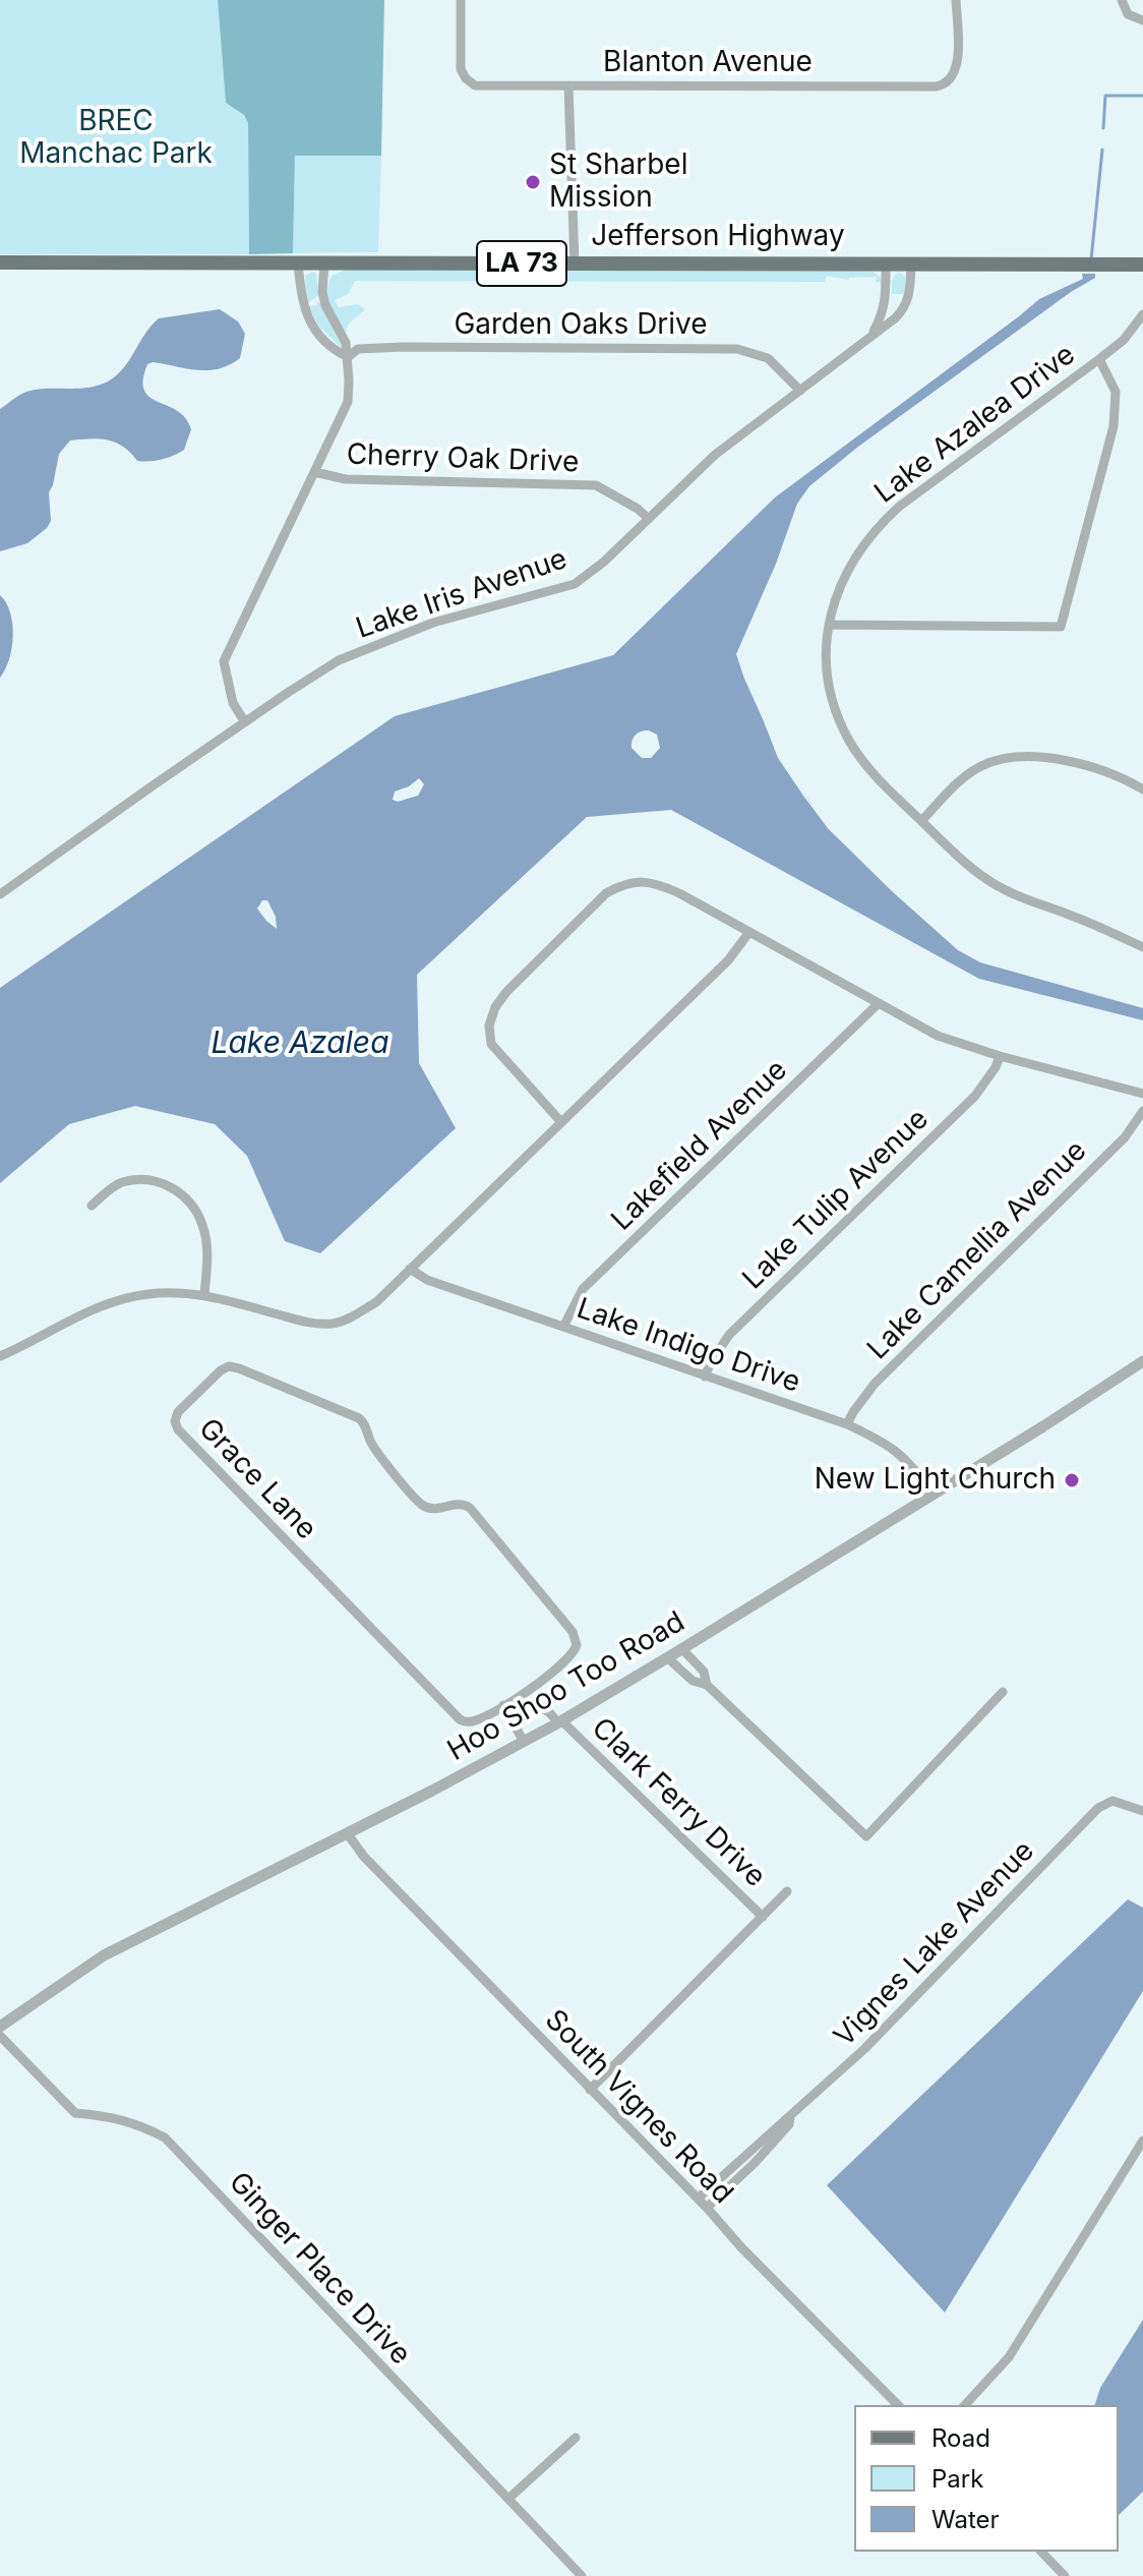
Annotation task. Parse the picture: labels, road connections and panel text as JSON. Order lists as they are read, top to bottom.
{
  "streets": {
    "main road": ["Jefferson Highway", "LA 73"],
    "street": [
      "Blanton Avenue",
      "Garden Oaks Drive",
      "Lake Azalea Drive",
      "Cherry Oak Drive",
      "Lake Iris Avenue",
      "Lakefield Avenue",
      "Lake Tulip Avenue",
      "Lake Camellia Avenue",
      "Lake Indigo Drive",
      "Grace Lane",
      "Hoo Shoo Too Road",
      "Clark Ferry Drive",
      "Vignes Lake Avenue",
      "South Vignes Road",
      "Ginger Place Drive"
    ]
  },
  "crossings": [
    ["Jefferson Highway", "Lake Iris Avenue"],
    ["Garden Oaks Drive", "Lake Iris Avenue"],
    ["Cherry Oak Drive", "Lake Iris Avenue"],
    ["Lakefield Avenue", "Lake Indigo Drive"],
    ["Lake Tulip Avenue", "Lake Indigo Drive"],
    ["Lake Camellia Avenue", "Lake Indigo Drive"],
    ["Lake Indigo Drive", "Hoo Shoo Too Road"],
    ["Hoo Shoo Too Road", "Clark Ferry Drive"],
    ["Hoo Shoo Too Road", "South Vignes Road"],
    ["Vignes Lake Avenue", "South Vignes Road"]
  ],
  "water": ["Lake Azalea"],
  "parks": ["BREC Manchac Park"],
  "places": ["St Sharbel Mission", "New Light Church"],
  "legend": ["Road", "Park", "Water"]
}
